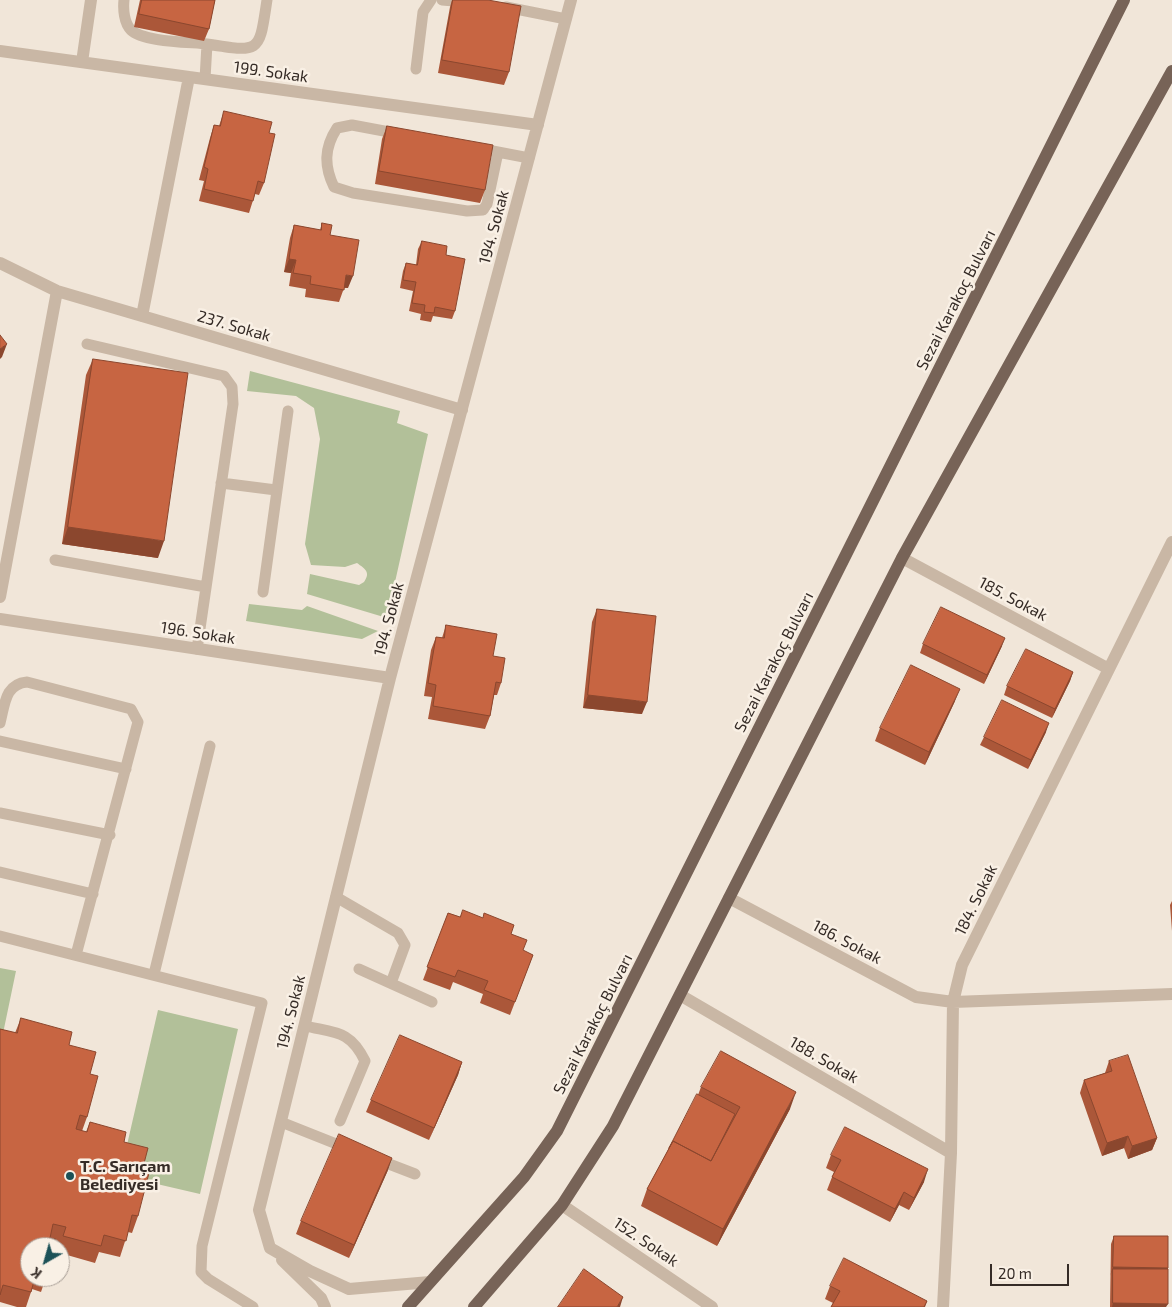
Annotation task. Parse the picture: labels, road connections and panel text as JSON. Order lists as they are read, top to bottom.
{
  "streets": {
    "main road": ["Sezai Karakoç Bulvarı"],
    "street": [
      "199. Sokak",
      "194. Sokak",
      "237. Sokak",
      "185. Sokak",
      "196. Sokak",
      "184. Sokak",
      "186. Sokak",
      "188. Sokak",
      "152. Sokak"
    ]
  },
  "crossings": [
    ["199. Sokak", "194. Sokak"],
    ["194. Sokak", "237. Sokak"],
    ["194. Sokak", "196. Sokak"],
    ["185. Sokak", "184. Sokak"],
    ["184. Sokak", "186. Sokak"],
    ["184. Sokak", "188. Sokak"]
  ],
  "places": ["T.C. Sarıçam Belediyesi"],
  "scale_bar": "20 m",
  "north": "bottom left"
}
